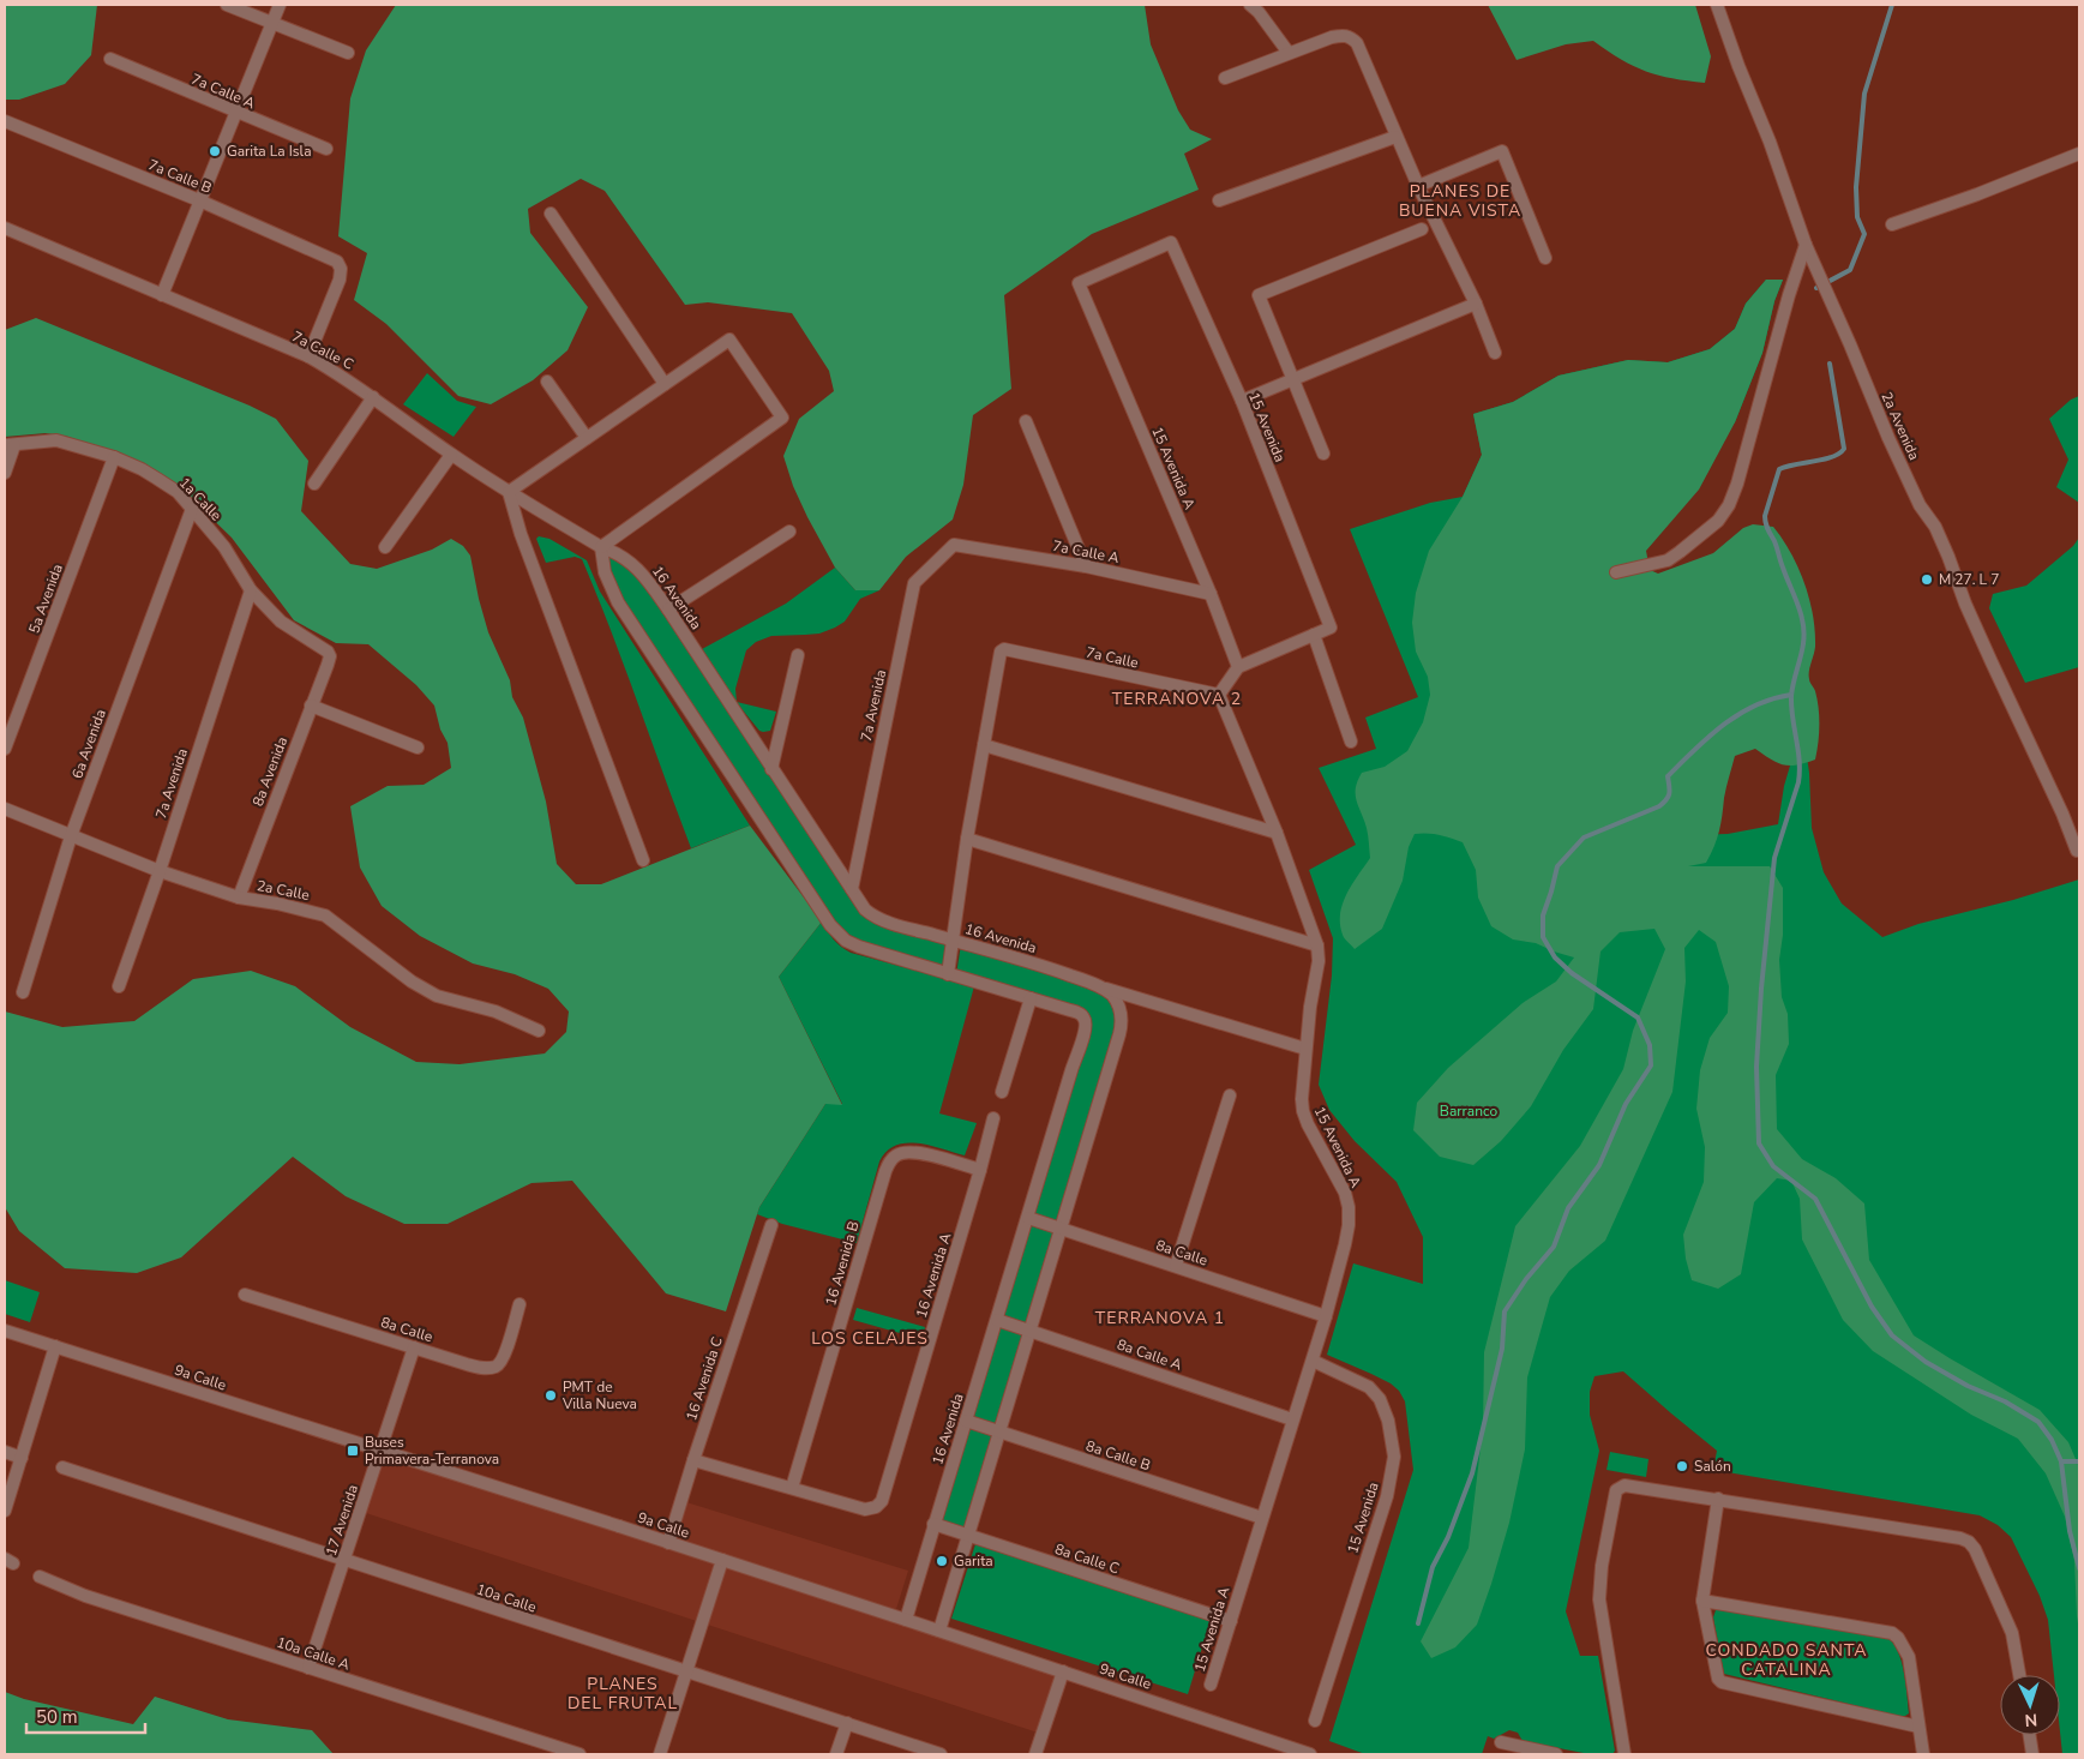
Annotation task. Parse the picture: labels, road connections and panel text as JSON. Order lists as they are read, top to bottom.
{
  "streets": {
    "street": [
      "7a Calle A",
      "7a Calle B",
      "7a Calle C",
      "2a Avenida",
      "15 Avenida",
      "15 Avenida A",
      "1a Calle",
      "16 Avenida",
      "5a Avenida",
      "7a Calle",
      "7a Avenida",
      "6a Avenida",
      "8a Avenida",
      "2a Calle",
      "8a Calle",
      "16 Avenida B",
      "16 Avenida A",
      "8a Calle A",
      "9a Calle",
      "16 Avenida C",
      "8a Calle B",
      "17 Avenida",
      "8a Calle C",
      "10a Calle",
      "10a Calle A"
    ]
  },
  "crossings": [
    ["7a Calle A", "15 Avenida A"],
    ["7a Calle A", "7a Avenida"],
    ["7a Calle B", "7a Calle C"],
    ["7a Calle C", "16 Avenida"],
    ["15 Avenida", "15 Avenida A"],
    ["15 Avenida A", "7a Calle"],
    ["15 Avenida A", "8a Calle"],
    ["15 Avenida A", "8a Calle A"],
    ["15 Avenida A", "8a Calle B"],
    ["15 Avenida A", "8a Calle C"],
    ["1a Calle", "5a Avenida"],
    ["1a Calle", "7a Avenida"],
    ["1a Calle", "6a Avenida"],
    ["1a Calle", "8a Avenida"],
    ["16 Avenida", "7a Avenida"],
    ["16 Avenida", "8a Calle"],
    ["16 Avenida", "8a Calle A"],
    ["16 Avenida", "9a Calle"],
    ["16 Avenida", "8a Calle B"],
    ["16 Avenida", "8a Calle C"],
    ["7a Avenida", "2a Calle"],
    ["6a Avenida", "2a Calle"],
    ["8a Avenida", "2a Calle"],
    ["8a Calle", "17 Avenida"],
    ["16 Avenida B", "16 Avenida A"],
    ["9a Calle", "16 Avenida C"],
    ["9a Calle", "17 Avenida"],
    ["17 Avenida", "10a Calle"],
    ["17 Avenida", "10a Calle A"]
  ],
  "districts": [
    "PLANES DE BUENA VISTA",
    "TERRANOVA 2",
    "TERRANOVA 1",
    "LOS CELAJES",
    "CONDADO SANTA CATALINA",
    "PLANES DEL FRUTAL"
  ],
  "parks": ["Barranco"],
  "places": {
    "other": [
      "Garita La Isla",
      "M 27. L 7",
      "PMT de Villa Nueva",
      "Salón",
      "Garita"
    ],
    "transit": ["Buses Primavera-Terranova"]
  },
  "scale_bar": "50 m",
  "north": "bottom"
}
